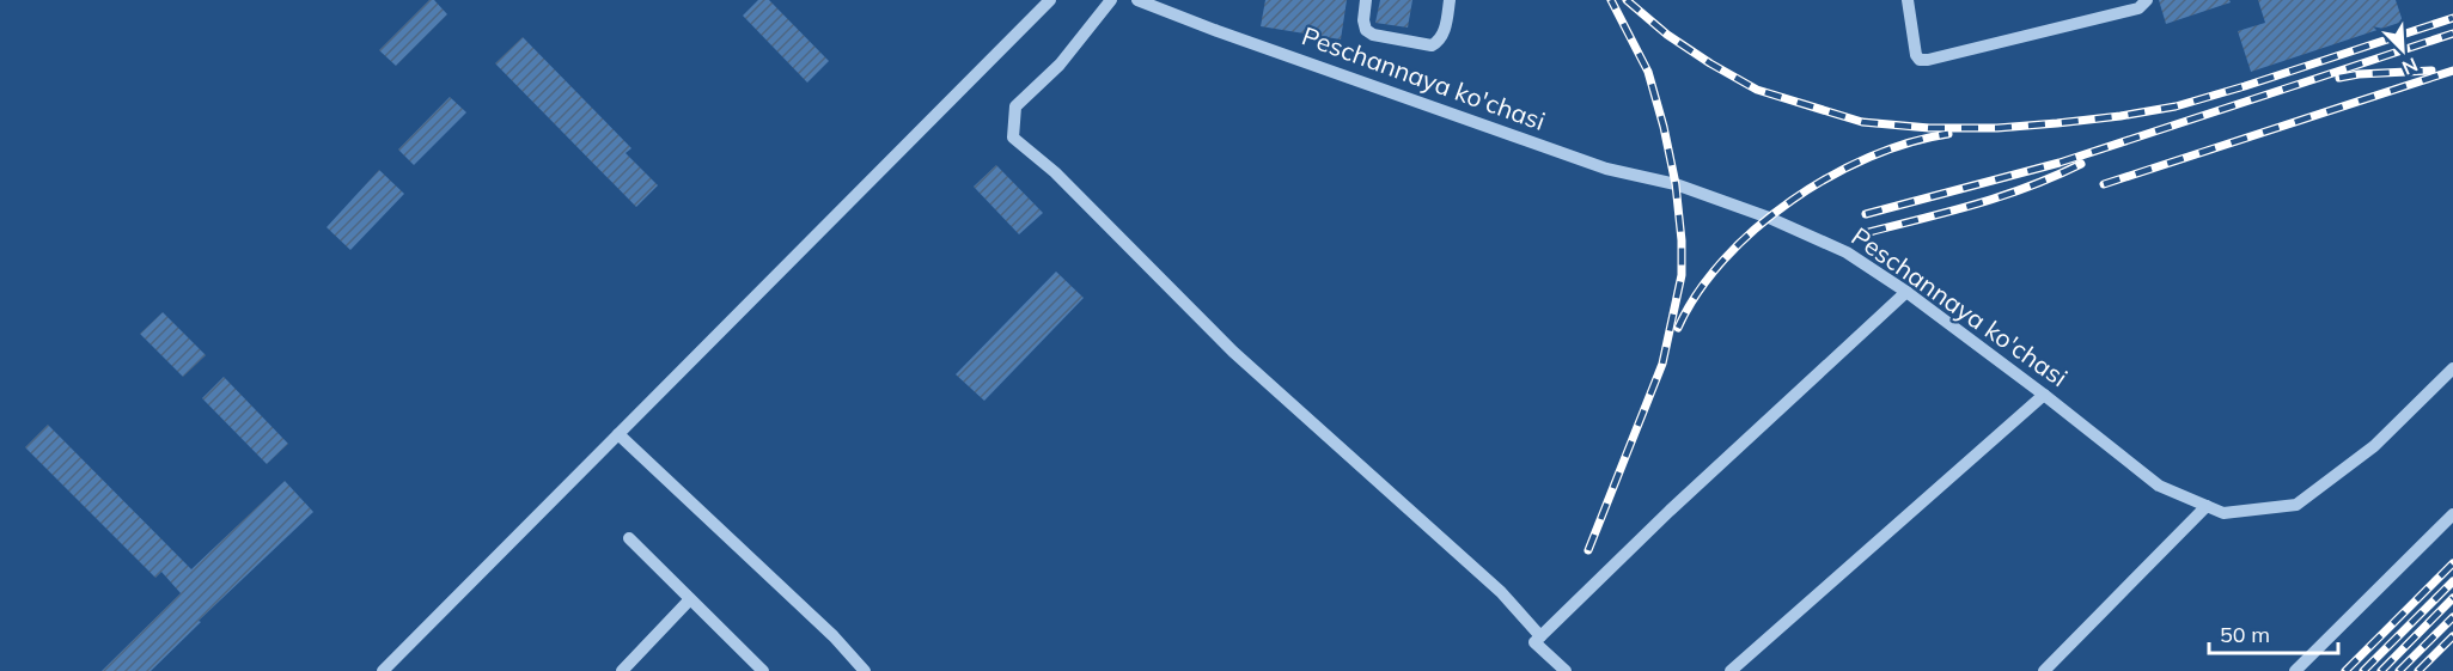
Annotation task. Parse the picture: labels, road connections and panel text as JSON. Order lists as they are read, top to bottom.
{
  "streets": {
    "street": ["Peschannaya ko'chasi"]
  },
  "scale_bar": "50 m",
  "north": "bottom right"
}
